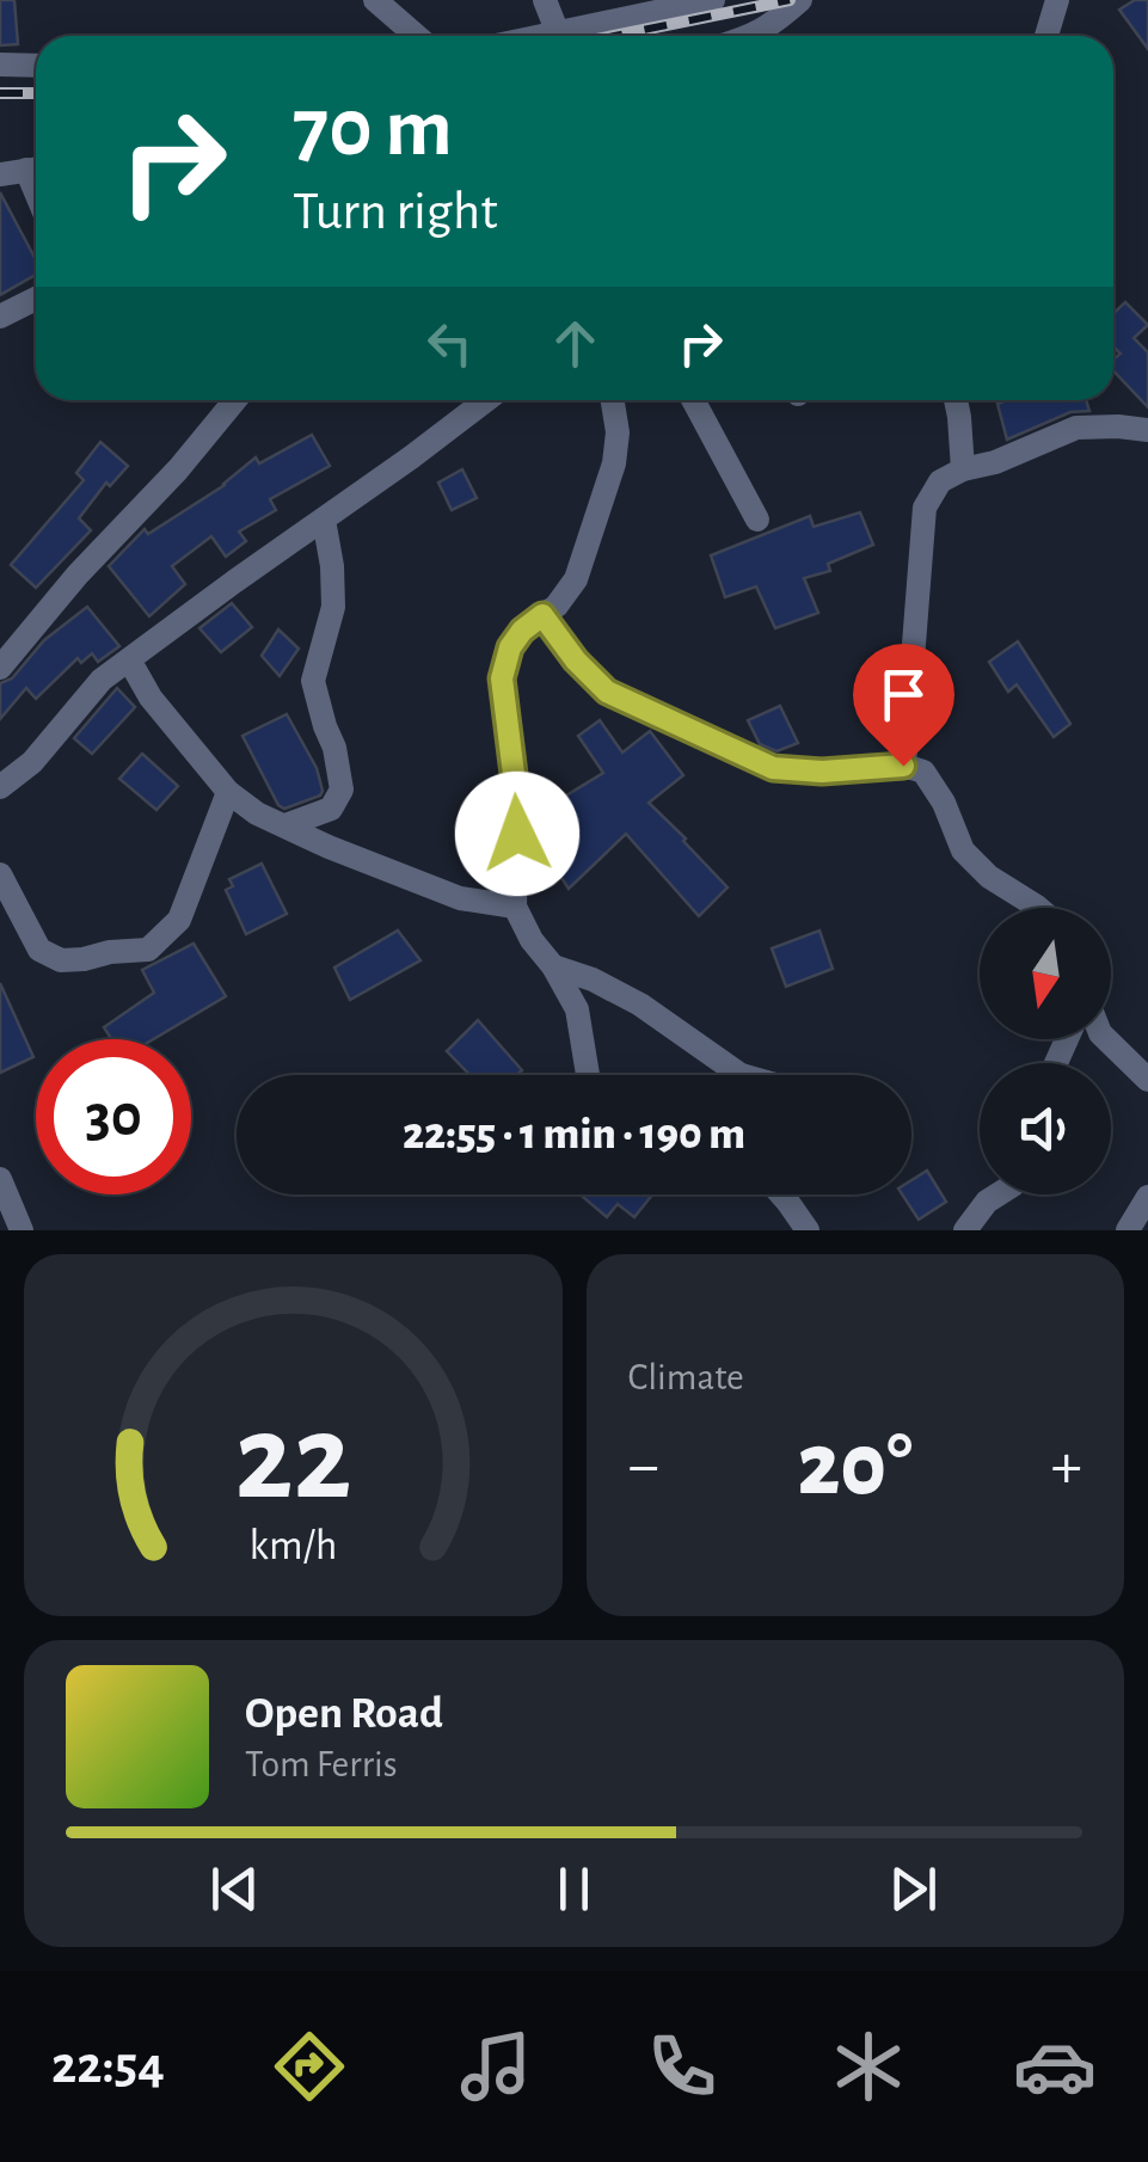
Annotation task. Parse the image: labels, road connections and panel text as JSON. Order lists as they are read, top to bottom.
{
  "north": "bottom",
  "page": {
    "turn": ["70 m", "Turn right"],
    "limit": "30",
    "trip": "22:55 · 1 min · 190 m",
    "tile": "Climate",
    "heat": ["−", "20°", "+"],
    "song": ["Open Road", "Tom Ferris"],
    "tabs": "22:54",
    "gauge": ["22", "km/h"]
  }
}
